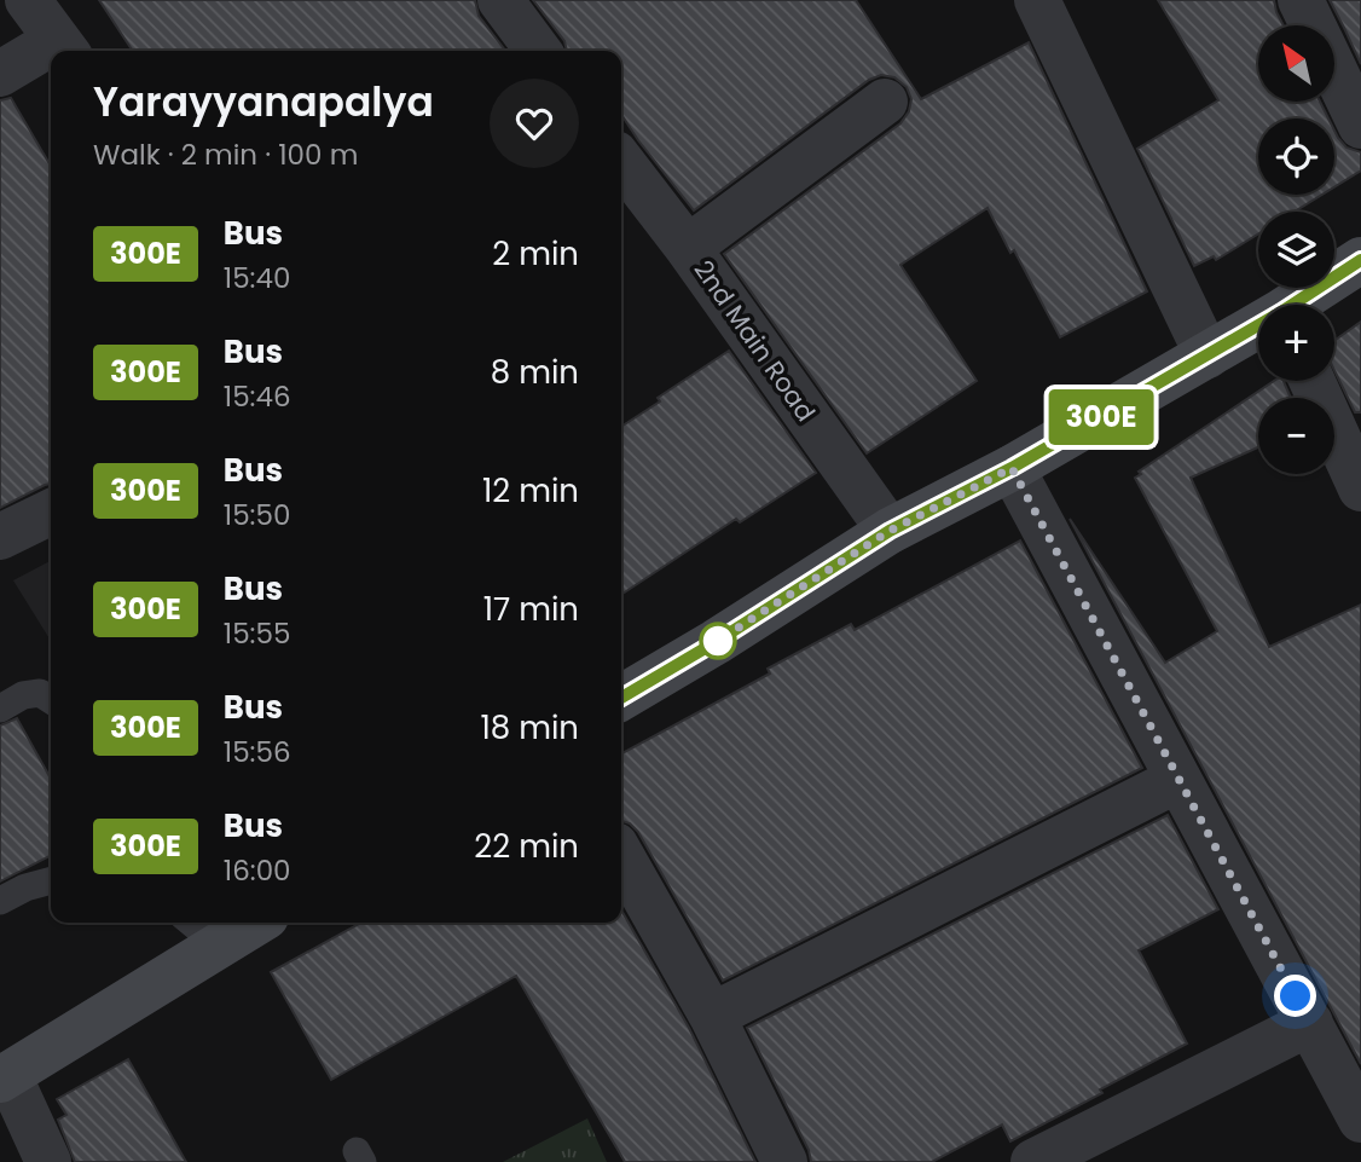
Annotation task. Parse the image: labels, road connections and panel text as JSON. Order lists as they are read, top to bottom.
{
  "streets": {
    "street": ["2nd Main Road"]
  },
  "lines": ["bus line 300E"],
  "north": "top left",
  "page": {
    "on_map": "300E",
    "map_buttons": ["+", "−"],
    "heading": ["Yarayyanapalya", "Walk · 2 min · 100 m"],
    "list": [
      {
        "mark": "300E",
        "name": "Bus",
        "note": "15:40",
        "value": "2 min"
      },
      {
        "mark": "300E",
        "name": "Bus",
        "note": "15:46",
        "value": "8 min"
      },
      {
        "mark": "300E",
        "name": "Bus",
        "note": "15:50",
        "value": "12 min"
      },
      {
        "mark": "300E",
        "name": "Bus",
        "note": "15:55",
        "value": "17 min"
      },
      {
        "mark": "300E",
        "name": "Bus",
        "note": "15:56",
        "value": "18 min"
      },
      {
        "mark": "300E",
        "name": "Bus",
        "note": "16:00",
        "value": "22 min"
      }
    ]
  }
}
